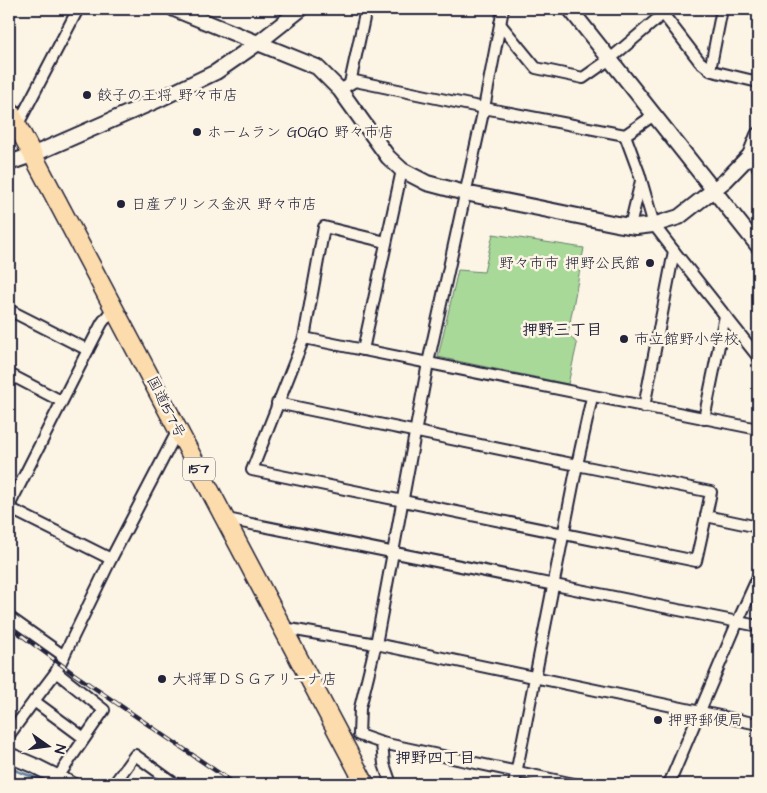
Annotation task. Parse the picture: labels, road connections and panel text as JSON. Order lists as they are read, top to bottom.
{
  "streets": {
    "highway": ["国道157号", "157"]
  },
  "districts": ["押野三丁目", "押野四丁目"],
  "places": [
    "餃子の王将 野々市店",
    "ホームラン GOGO 野々市店",
    "日産プリンス金沢 野々市店",
    "野々市市 押野公民館",
    "市立館野小学校",
    "大将軍ＤＳＧアリーナ店",
    "押野郵便局"
  ],
  "north": "right"
}
